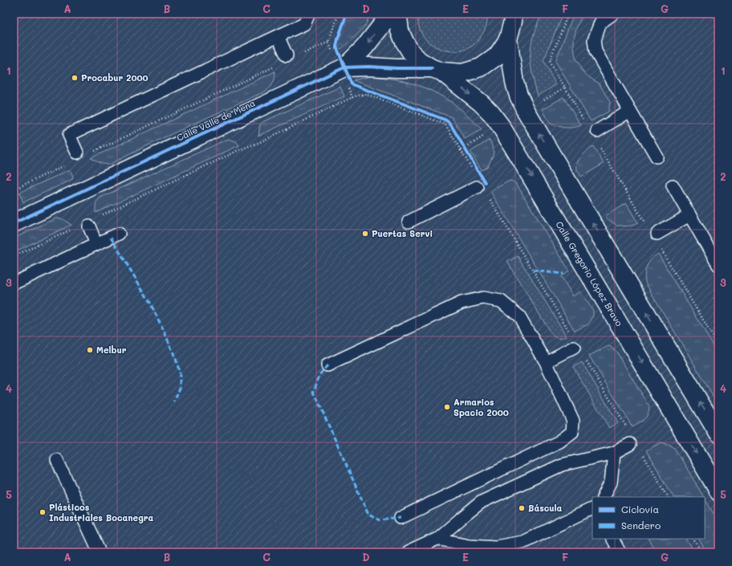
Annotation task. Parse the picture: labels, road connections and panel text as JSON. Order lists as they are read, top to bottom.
{
  "streets": {
    "main road": ["Calle Valle de Mena", "Calle Gregorio López Bravo"]
  },
  "crossings": [
    ["Calle Valle de Mena", "Calle Gregorio López Bravo"]
  ],
  "places": [
    "Procabur 2000",
    "Puertas Servi",
    "Melbur",
    "Armarios Spacio 2000",
    "Báscula",
    "Plásticos Industriales Bocanegra"
  ],
  "legend": ["Ciclovía", "Sendero"],
  "grid": {
    "columns": [
      "A",
      "B",
      "C",
      "D",
      "E",
      "F",
      "G"
    ],
    "rows": [
      "1",
      "2",
      "3",
      "4",
      "5"
    ]
  }
}
